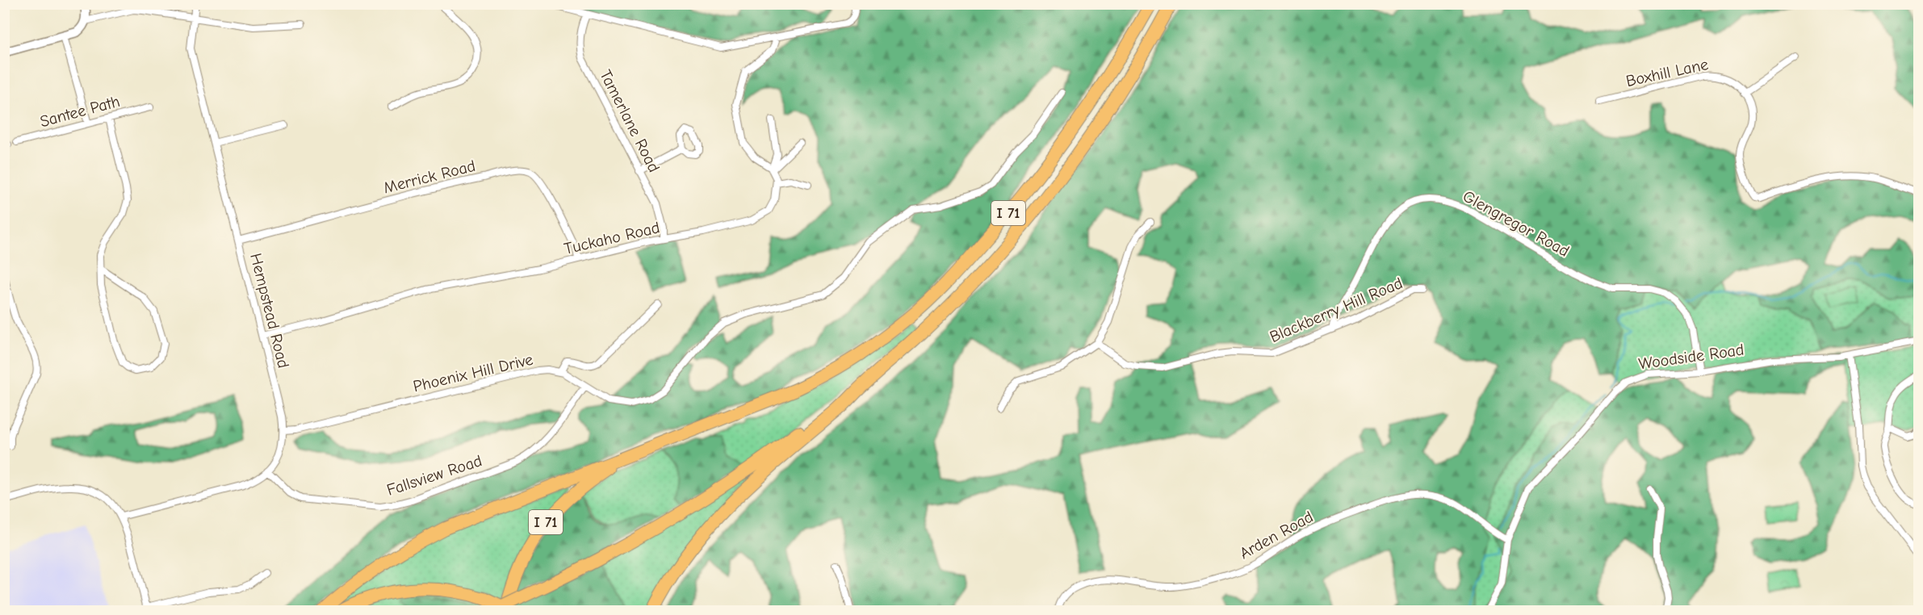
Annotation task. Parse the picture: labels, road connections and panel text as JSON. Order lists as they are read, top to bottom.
{
  "streets": {
    "highway": ["I 71"],
    "street": [
      "Boxhill Lane",
      "Santee Path",
      "Tamerlane Road",
      "Merrick Road",
      "Glengregor Road",
      "Tuckaho Road",
      "Blackberry Hill Road",
      "Hempstead Road",
      "Woodside Road",
      "Phoenix Hill Drive",
      "Fallsview Road",
      "Arden Road"
    ]
  },
  "crossings": [
    ["Tamerlane Road", "Tuckaho Road"],
    ["Merrick Road", "Tuckaho Road"],
    ["Merrick Road", "Hempstead Road"],
    ["Glengregor Road", "Blackberry Hill Road"],
    ["Glengregor Road", "Woodside Road"],
    ["Tuckaho Road", "Hempstead Road"],
    ["Hempstead Road", "Phoenix Hill Drive"],
    ["Hempstead Road", "Fallsview Road"],
    ["Woodside Road", "Arden Road"],
    ["Phoenix Hill Drive", "Fallsview Road"]
  ]
}
